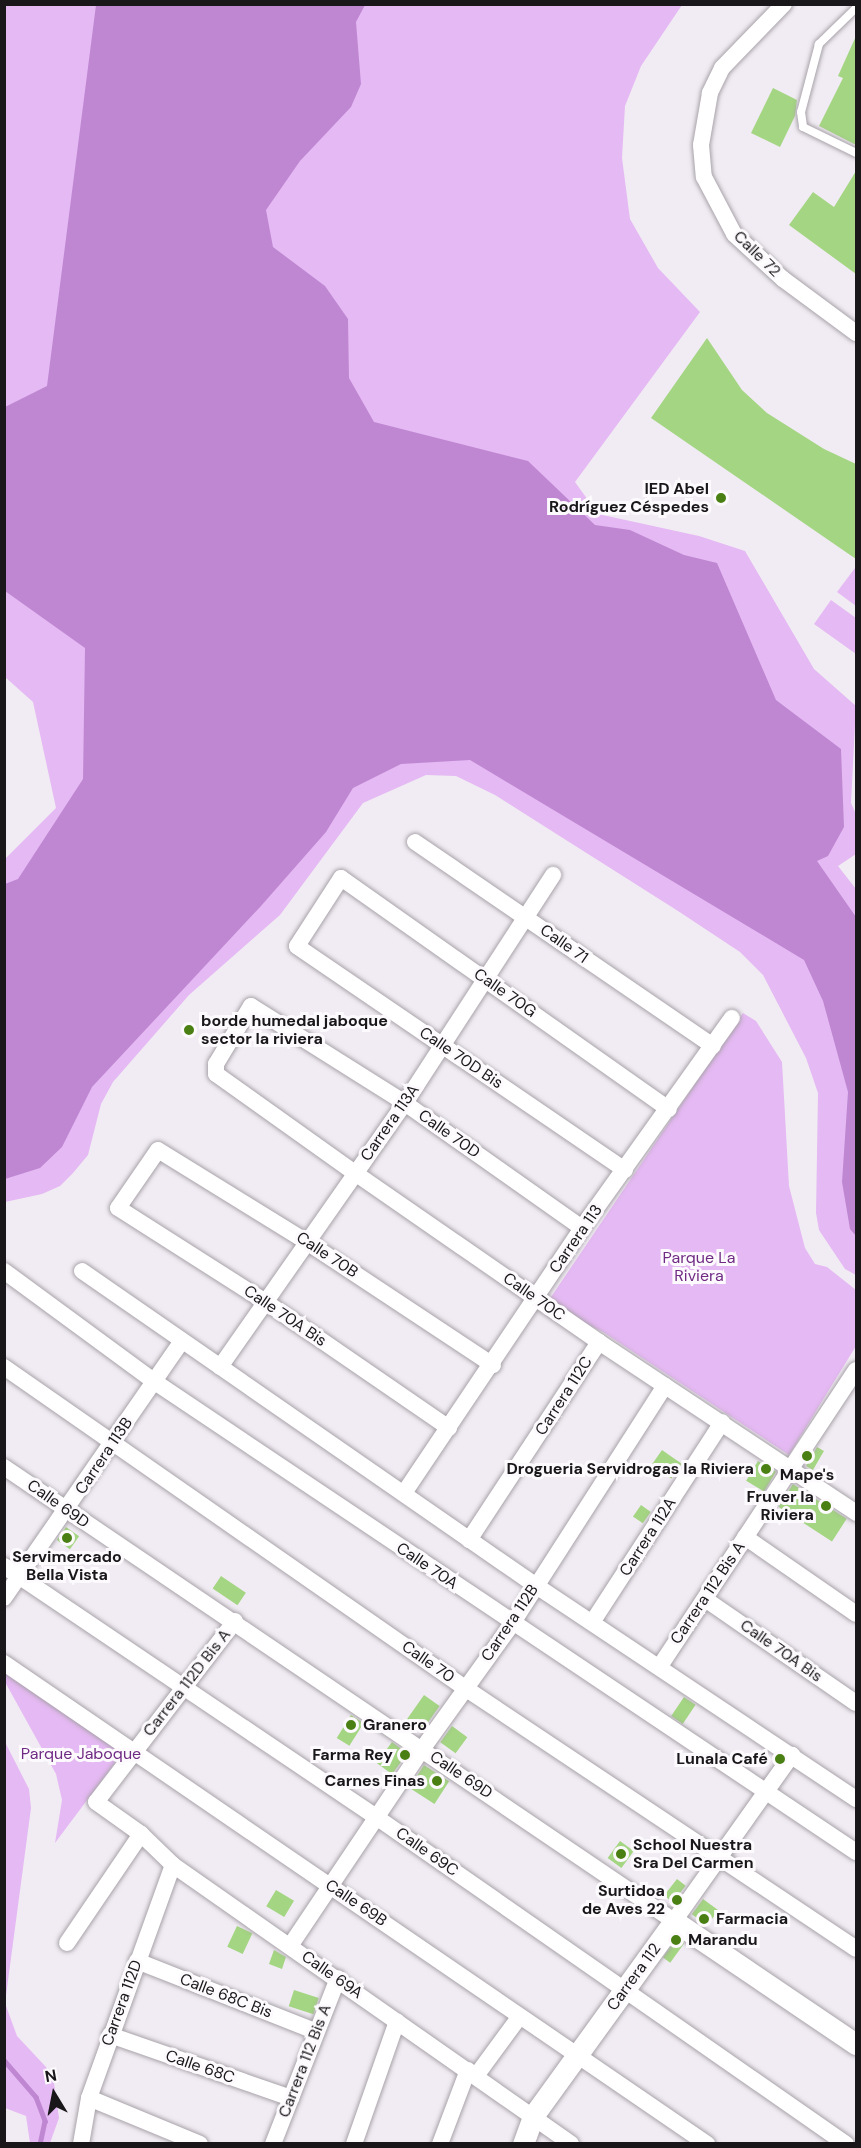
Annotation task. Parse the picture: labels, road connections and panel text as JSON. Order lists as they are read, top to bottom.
{
  "streets": {
    "street": [
      "Calle 72",
      "Calle 71",
      "Calle 70G",
      "Calle 70D Bis",
      "Carrera 113A",
      "Calle 70D",
      "Carrera 113",
      "Calle 70B",
      "Calle 70C",
      "Calle 70A Bis",
      "Carrera 112C",
      "Carrera 113B",
      "Calle 69D",
      "Carrera 112A",
      "Calle 70A",
      "Carrera 112 Bis A",
      "Carrera 112B",
      "Calle 70",
      "Carrera 112D Bis A",
      "Calle 69C",
      "Calle 69B",
      "Calle 69A",
      "Carrera 112",
      "Calle 68C Bis",
      "Carrera 112D",
      "Calle 68C"
    ]
  },
  "crossings": [
    ["Calle 71", "Carrera 113A"],
    ["Calle 71", "Carrera 113"],
    ["Calle 70G", "Calle 70D Bis"],
    ["Calle 70G", "Carrera 113A"],
    ["Calle 70G", "Carrera 113"],
    ["Calle 70D Bis", "Carrera 113A"],
    ["Calle 70D Bis", "Carrera 113"],
    ["Carrera 113A", "Calle 70D"],
    ["Carrera 113A", "Calle 70B"],
    ["Carrera 113A", "Calle 70C"],
    ["Carrera 113A", "Calle 70A Bis"],
    ["Calle 70D", "Carrera 113"],
    ["Calle 70D", "Calle 70C"],
    ["Carrera 113", "Calle 70B"],
    ["Carrera 113", "Calle 70C"],
    ["Carrera 113", "Calle 70A Bis"],
    ["Calle 70B", "Calle 70A Bis"],
    ["Calle 70C", "Carrera 112C"],
    ["Calle 70C", "Carrera 112A"],
    ["Calle 70C", "Carrera 112 Bis A"],
    ["Calle 70C", "Carrera 112B"],
    ["Calle 70A Bis", "Carrera 112 Bis A"],
    ["Carrera 113B", "Calle 69D"],
    ["Carrera 113B", "Calle 70A"],
    ["Carrera 113B", "Calle 70"],
    ["Carrera 113B", "Calle 69C"],
    ["Calle 69D", "Carrera 112B"],
    ["Calle 69D", "Carrera 112D Bis A"],
    ["Calle 69D", "Carrera 112"],
    ["Calle 70A", "Carrera 112B"],
    ["Calle 70A", "Carrera 112"],
    ["Carrera 112 Bis A", "Calle 69A"],
    ["Carrera 112 Bis A", "Calle 68C Bis"],
    ["Carrera 112 Bis A", "Calle 68C"],
    ["Carrera 112B", "Calle 70"],
    ["Carrera 112B", "Calle 69C"],
    ["Carrera 112B", "Calle 69B"],
    ["Carrera 112B", "Calle 69A"],
    ["Calle 70", "Carrera 112"],
    ["Carrera 112D Bis A", "Calle 69C"],
    ["Carrera 112D Bis A", "Calle 69B"],
    ["Carrera 112D Bis A", "Calle 69A"],
    ["Calle 69C", "Carrera 112"],
    ["Calle 69B", "Carrera 112"],
    ["Calle 69A", "Carrera 112"],
    ["Calle 69A", "Carrera 112D"],
    ["Calle 68C Bis", "Carrera 112D"],
    ["Carrera 112D", "Calle 68C"]
  ],
  "parks": ["Parque La Riviera", "Parque Jaboque"],
  "places": [
    "IED Abel Rodríguez Céspedes",
    "borde humedal jaboque sector la riviera",
    "Mape's",
    "Drogueria Servidrogas la Riviera",
    "Fruver la Riviera",
    "Servimercado Bella Vista",
    "Granero",
    "Farma Rey",
    "Lunala Café",
    "Carnes Finas",
    "School Nuestra Sra Del Carmen",
    "Surtidoa de Aves 22",
    "Farmacia",
    "Marandu"
  ],
  "north": "top"
}
